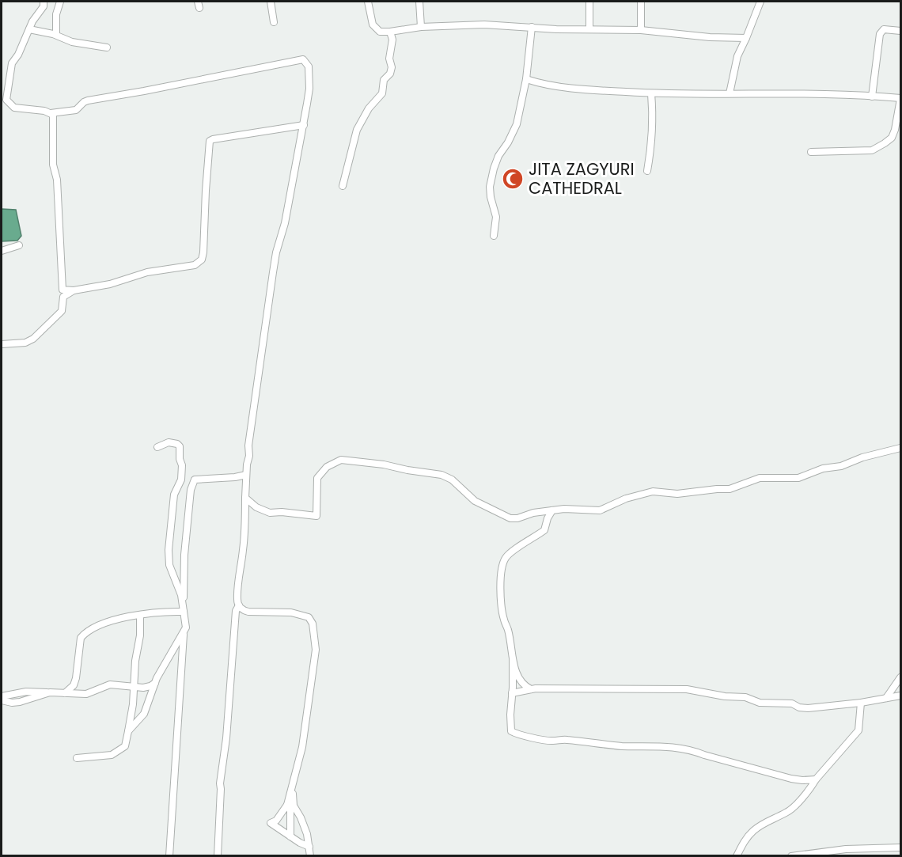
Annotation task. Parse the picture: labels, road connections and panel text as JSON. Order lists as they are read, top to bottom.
{
  "places": {
    "mosque": ["JITA ZAGYURI CATHEDRAL"]
  }
}
